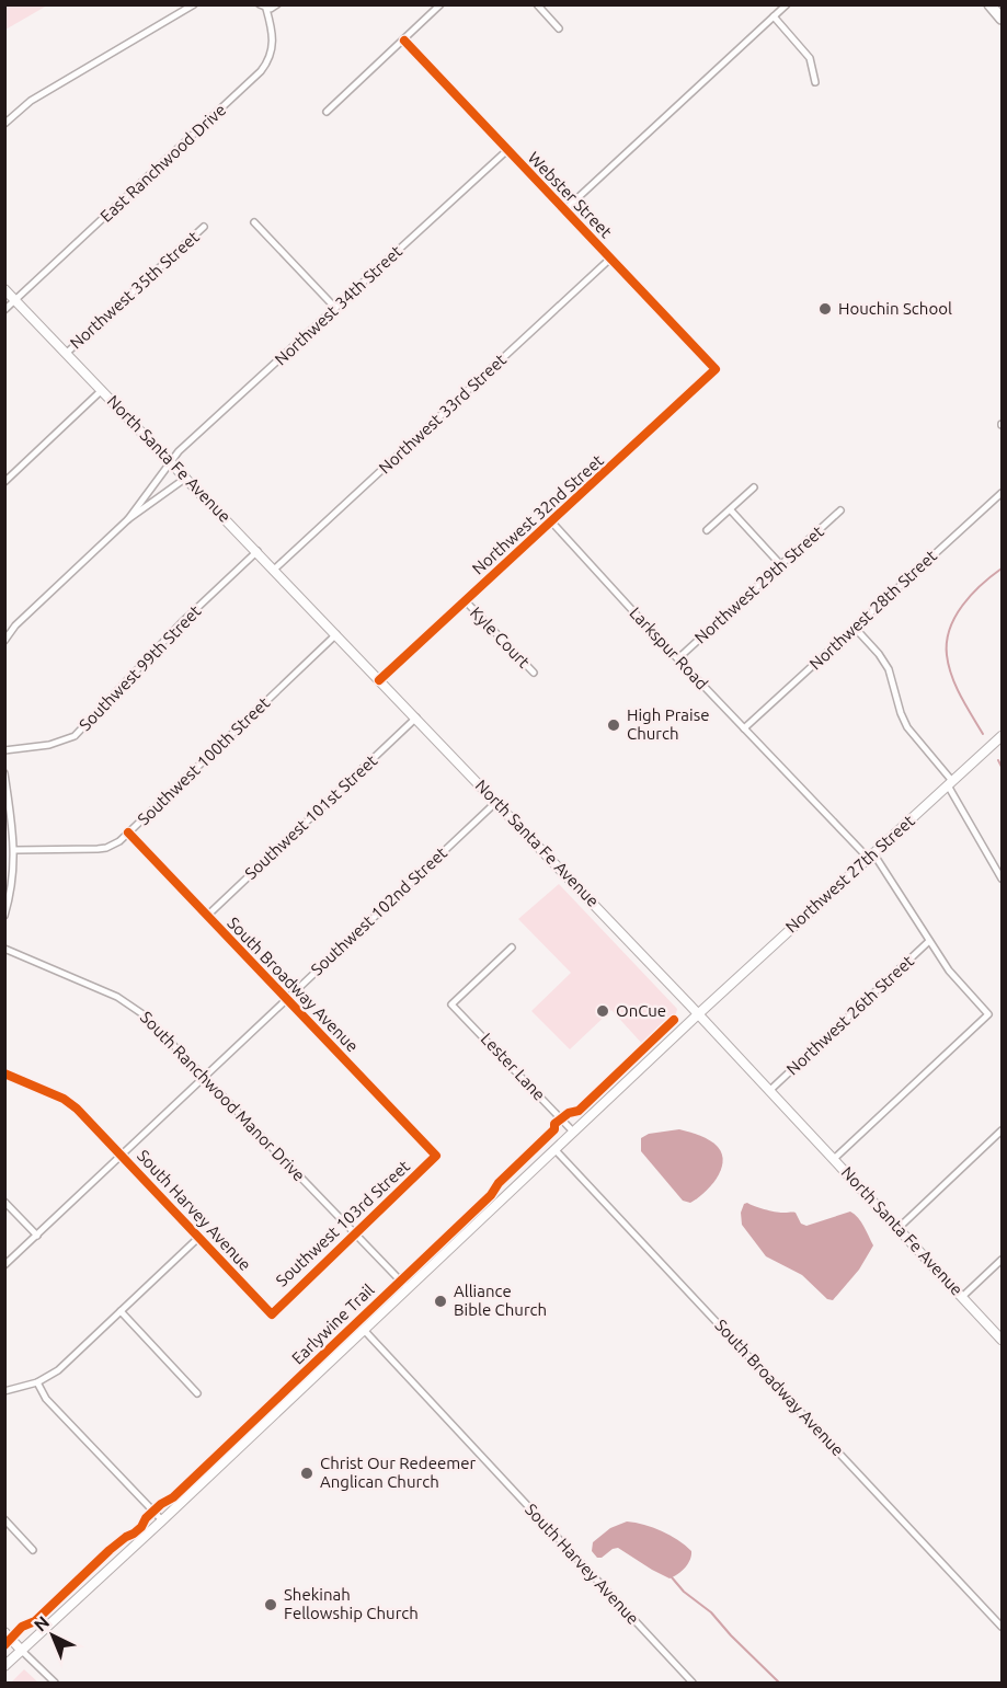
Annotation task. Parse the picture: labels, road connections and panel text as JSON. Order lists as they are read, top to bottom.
{
  "streets": {
    "main road": ["North Santa Fe Avenue", "Northwest 27th Street"],
    "street": [
      "East Ranchwood Drive",
      "Webster Street",
      "Northwest 35th Street",
      "Northwest 34th Street",
      "Northwest 33rd Street",
      "Northwest 32nd Street",
      "Northwest 29th Street",
      "Northwest 28th Street",
      "Kyle Court",
      "Larkspur Road",
      "Southwest 99th Street",
      "Southwest 100th Street",
      "Southwest 101st Street",
      "Southwest 102nd Street",
      "South Broadway Avenue",
      "Northwest 26th Street",
      "Lester Lane",
      "South Ranchwood Manor Drive",
      "South Harvey Avenue",
      "Southwest 103rd Street"
    ],
    "cycle path": ["Earlywine Trail"]
  },
  "crossings": [
    ["East Ranchwood Drive", "North Santa Fe Avenue"],
    ["Webster Street", "Northwest 34th Street"],
    ["Webster Street", "Northwest 33rd Street"],
    ["Webster Street", "Northwest 32nd Street"],
    ["Northwest 35th Street", "North Santa Fe Avenue"],
    ["Northwest 34th Street", "North Santa Fe Avenue"],
    ["Northwest 33rd Street", "North Santa Fe Avenue"],
    ["North Santa Fe Avenue", "Northwest 32nd Street"],
    ["North Santa Fe Avenue", "Larkspur Road"],
    ["North Santa Fe Avenue", "Southwest 99th Street"],
    ["North Santa Fe Avenue", "Southwest 100th Street"],
    ["North Santa Fe Avenue", "Southwest 101st Street"],
    ["North Santa Fe Avenue", "Northwest 27th Street"],
    ["North Santa Fe Avenue", "Southwest 102nd Street"],
    ["North Santa Fe Avenue", "Northwest 26th Street"],
    ["Northwest 32nd Street", "Kyle Court"],
    ["Northwest 32nd Street", "Larkspur Road"],
    ["Northwest 29th Street", "Larkspur Road"],
    ["Northwest 28th Street", "Larkspur Road"],
    ["Larkspur Road", "Northwest 27th Street"],
    ["Larkspur Road", "Northwest 26th Street"],
    ["Southwest 100th Street", "South Broadway Avenue"],
    ["Southwest 101st Street", "South Broadway Avenue"],
    ["Northwest 27th Street", "South Broadway Avenue"],
    ["Northwest 27th Street", "Lester Lane"],
    ["Northwest 27th Street", "South Ranchwood Manor Drive"],
    ["Northwest 27th Street", "South Harvey Avenue"],
    ["Southwest 102nd Street", "South Broadway Avenue"],
    ["Southwest 102nd Street", "South Ranchwood Manor Drive"],
    ["Southwest 102nd Street", "South Harvey Avenue"],
    ["South Broadway Avenue", "Southwest 103rd Street"],
    ["South Ranchwood Manor Drive", "Southwest 103rd Street"],
    ["South Harvey Avenue", "Southwest 103rd Street"]
  ],
  "places": [
    "Houchin School",
    "High Praise Church",
    "OnCue",
    "Alliance Bible Church",
    "Christ Our Redeemer Anglican Church",
    "Shekinah Fellowship Church"
  ],
  "north": "top left"
}
